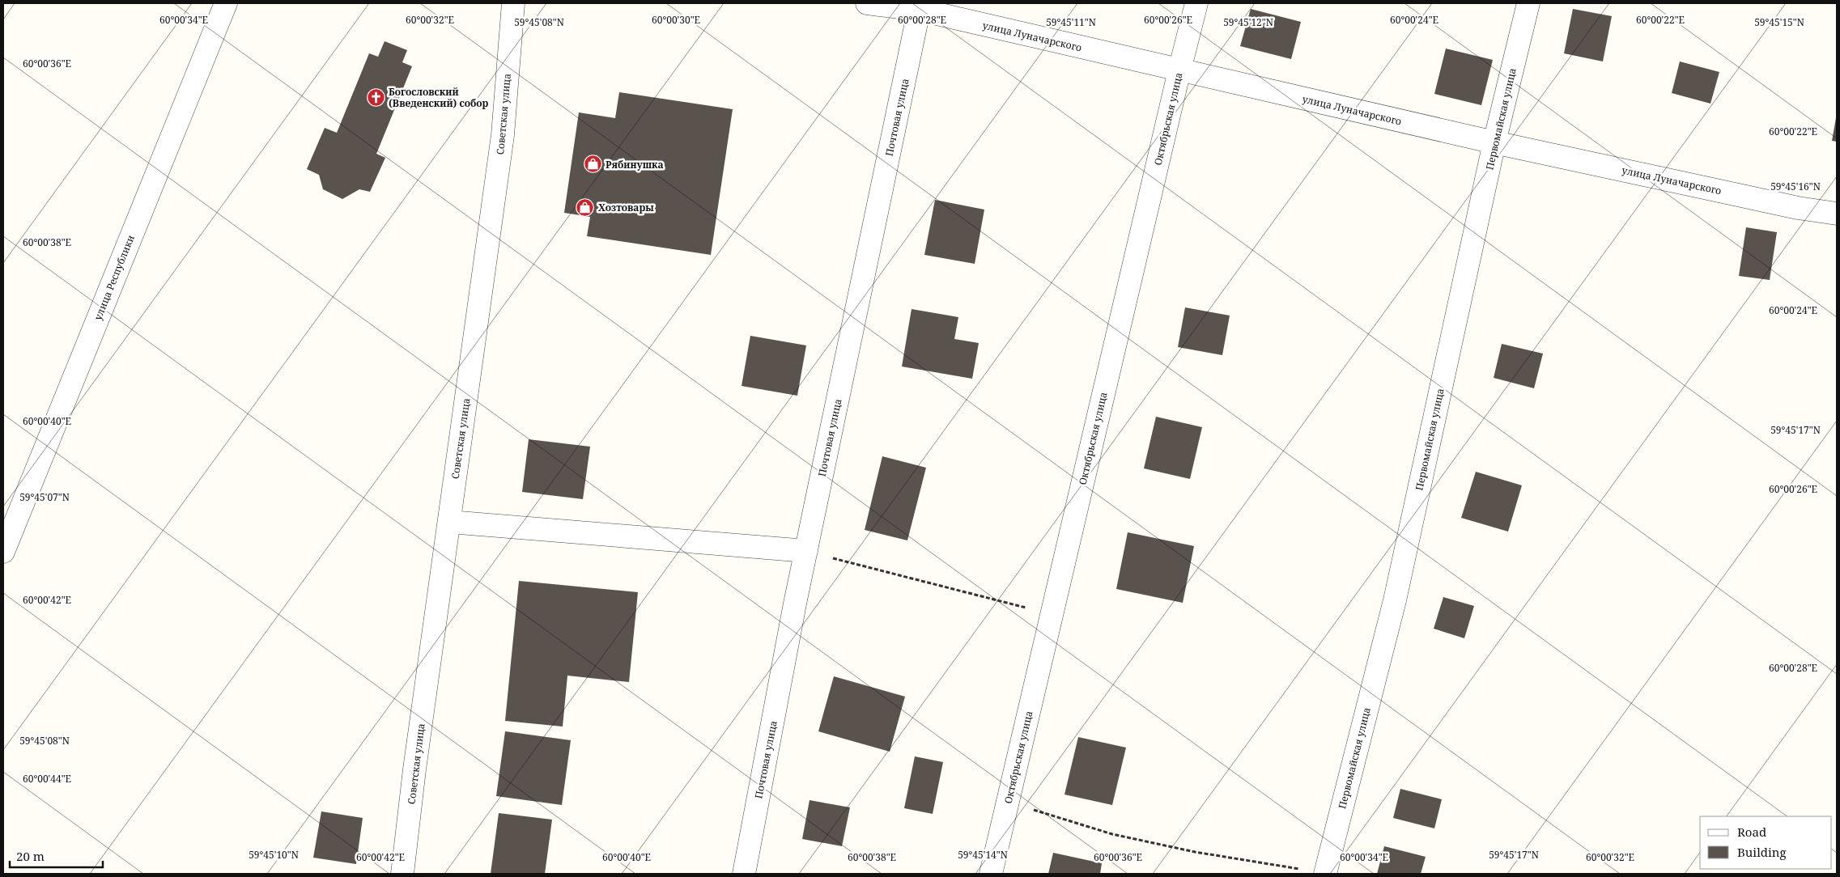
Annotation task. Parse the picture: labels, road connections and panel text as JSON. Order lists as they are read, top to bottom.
{
  "streets": {
    "street": [
      "улица Луначарского",
      "Советская улица",
      "Почтовая улица",
      "Октябрьская улица",
      "Первомайская улица",
      "улица Республики"
    ]
  },
  "crossings": [
    ["улица Луначарского", "Почтовая улица"],
    ["улица Луначарского", "Октябрьская улица"],
    ["улица Луначарского", "Первомайская улица"]
  ],
  "places": {
    "church": ["Богословский (Введенский) собор"],
    "shop": ["Рябинушка", "Хозтовары"]
  },
  "legend": ["Road", "Building"],
  "scale_bar": "20 m",
  "coordinates": [
    "60°00'34\"E",
    "60°00'32\"E",
    "60°00'30\"E",
    "60°00'28\"E",
    "60°00'26\"E",
    "60°00'24\"E",
    "60°00'22\"E",
    "59°45'08\"N",
    "59°45'15\"N",
    "59°45'11\"N",
    "59°45'12\"N",
    "60°00'36\"E",
    "59°45'16\"N",
    "60°00'38\"E",
    "60°00'40\"E",
    "59°45'17\"N",
    "59°45'07\"N",
    "60°00'42\"E",
    "60°00'44\"E",
    "59°45'10\"N",
    "59°45'14\"N"
  ]
}
